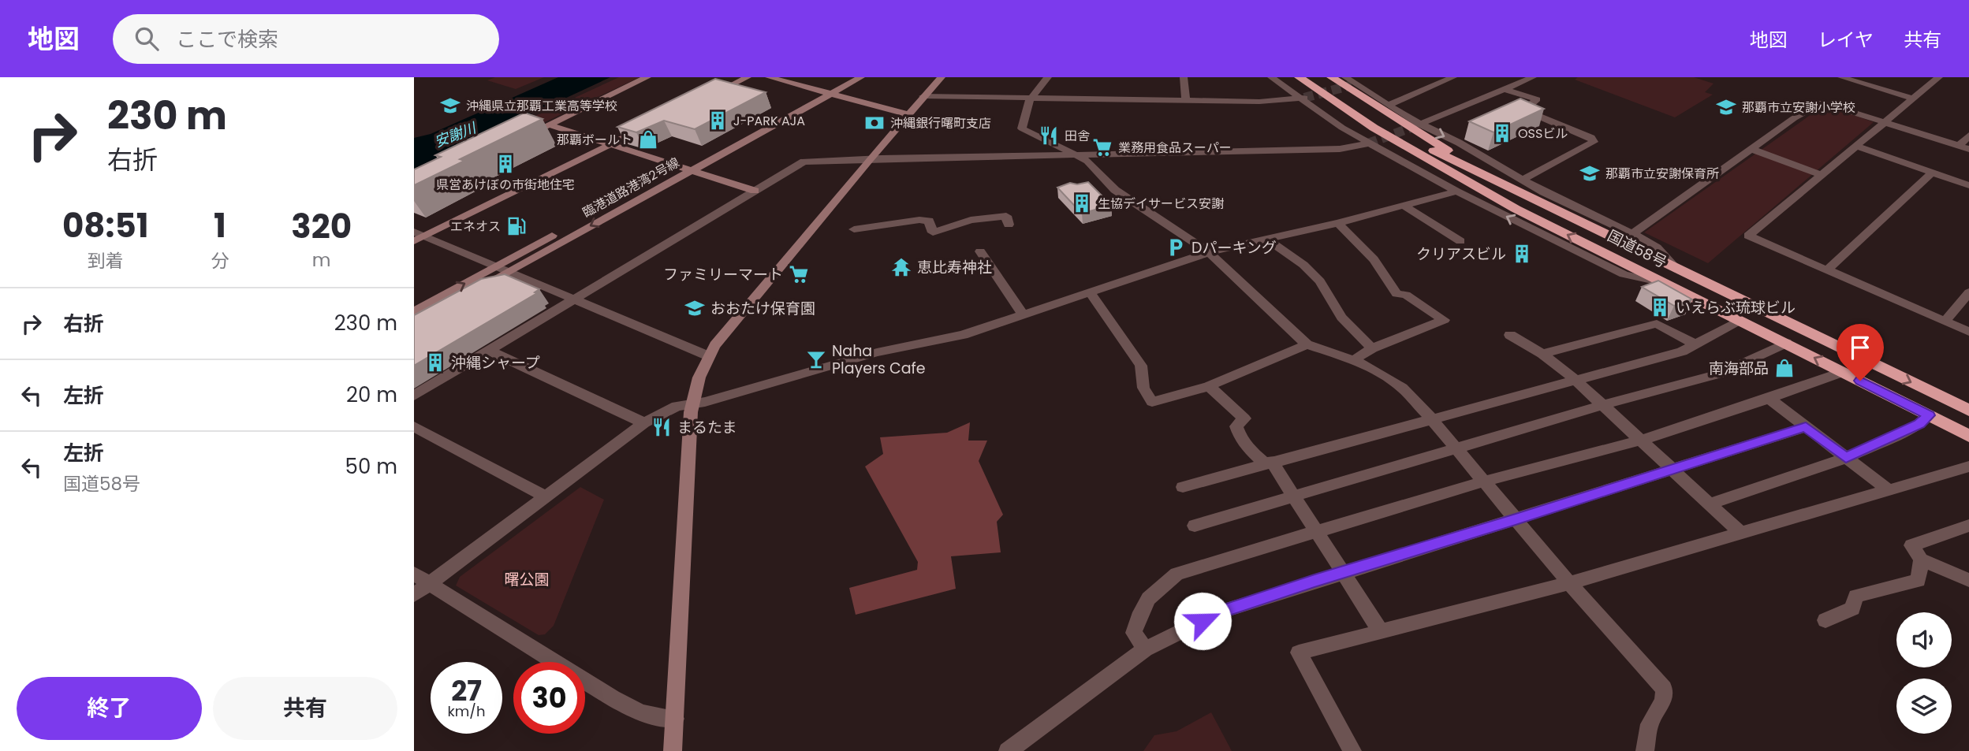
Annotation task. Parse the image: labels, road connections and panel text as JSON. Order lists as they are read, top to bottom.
{
  "streets": {
    "highway": ["国道58号"],
    "street": ["臨港道路港湾2号線"]
  },
  "water": ["安謝川"],
  "parks": ["曙公園"],
  "places": {
    "school or university": [
      "沖縄県立那覇工業高等学校",
      "那覇市立安謝小学校",
      "那覇市立安謝保育所",
      "おおたけ保育園"
    ],
    "building": [
      "J-PARK AJA",
      "OSSビル",
      "県営あけぼの市街地住宅",
      "生協デイサービス安謝",
      "クリアスビル",
      "いえらぶ琉球ビル",
      "沖縄シャープ"
    ],
    "bank": ["沖縄銀行曙町支店"],
    "restaurant": ["田舎", "まるたま"],
    "shop": ["那覇ボールト", "南海部品"],
    "supermarket": ["業務用食品スーパー", "ファミリーマート"],
    "fuel station": ["エネオス"],
    "parking": ["Dパーキング"],
    "temple": ["恵比寿神社"],
    "bar": ["Naha Players Cafe"]
  },
  "page": {
    "header": "地図",
    "search": "ここで検索",
    "nav": ["地図", "レイヤ", "共有"],
    "turn": ["230 m", "右折"],
    "eta": [
      "08:51",
      "到着",
      "1",
      "分",
      "320",
      "m"
    ],
    "list": [
      {
        "name": "右折",
        "value": "230 m"
      },
      {
        "name": "左折",
        "value": "20 m"
      },
      {
        "name": "左折",
        "note": "国道58号",
        "value": "50 m"
      }
    ],
    "speed": "27 km/h",
    "limit": "30",
    "buttons": ["終了", "共有"]
  }
}
